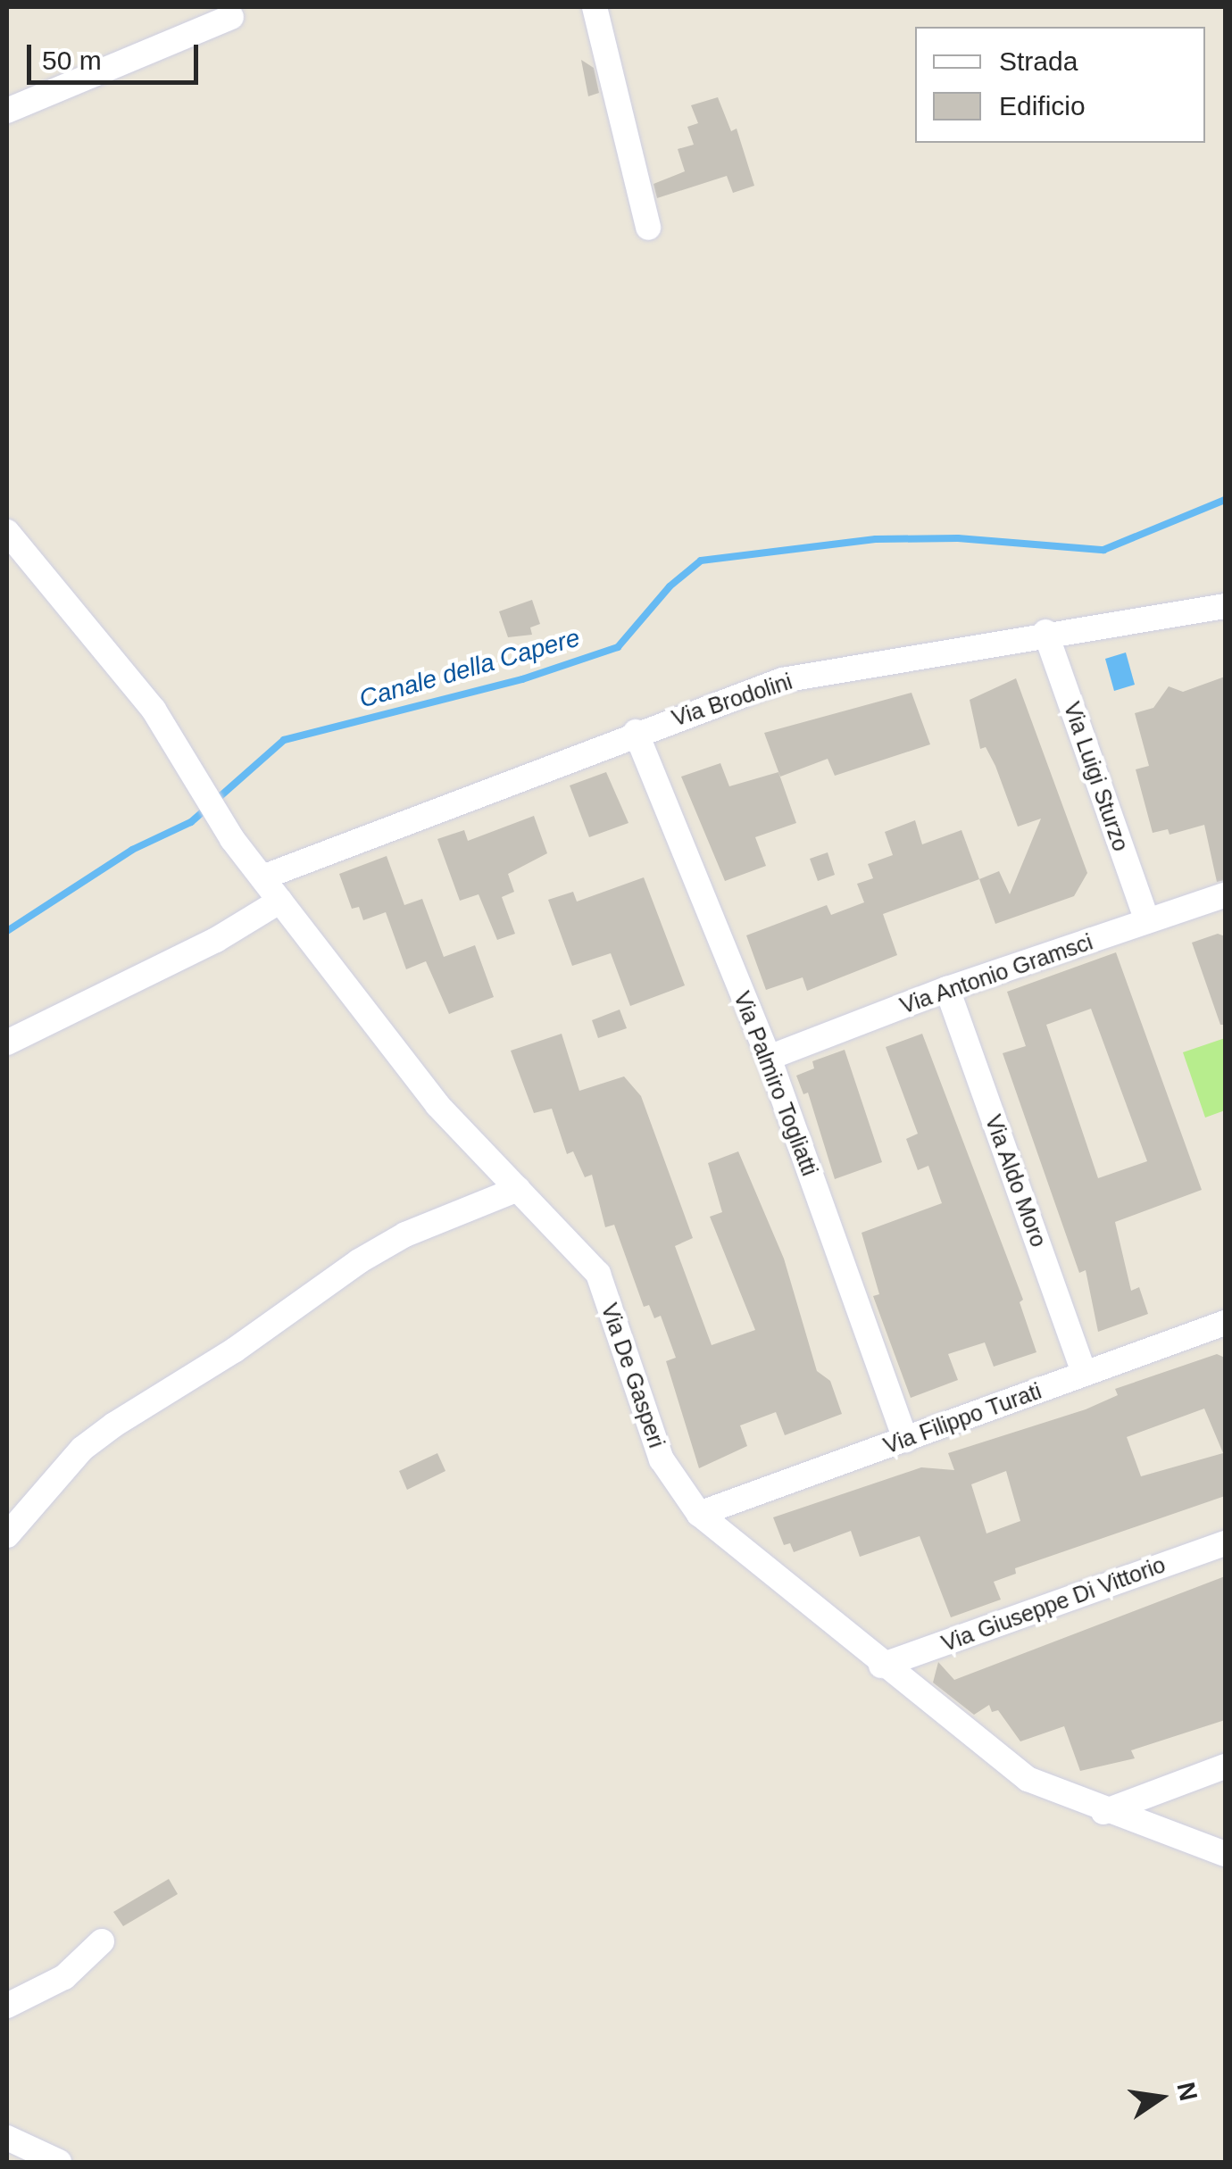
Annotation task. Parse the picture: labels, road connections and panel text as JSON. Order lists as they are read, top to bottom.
{
  "streets": {
    "street": [
      "Via Brodolini",
      "Via Luigi Sturzo",
      "Via Antonio Gramsci",
      "Via Palmiro Togliatti",
      "Via Aldo Moro",
      "Via De Gasperi",
      "Via Filippo Turati",
      "Via Giuseppe Di Vittorio"
    ]
  },
  "crossings": [
    ["Via Brodolini", "Via Luigi Sturzo"],
    ["Via Brodolini", "Via Palmiro Togliatti"],
    ["Via Brodolini", "Via De Gasperi"],
    ["Via Luigi Sturzo", "Via Antonio Gramsci"],
    ["Via Antonio Gramsci", "Via Palmiro Togliatti"],
    ["Via Antonio Gramsci", "Via Aldo Moro"],
    ["Via Palmiro Togliatti", "Via Filippo Turati"],
    ["Via Aldo Moro", "Via Filippo Turati"],
    ["Via De Gasperi", "Via Filippo Turati"],
    ["Via De Gasperi", "Via Giuseppe Di Vittorio"]
  ],
  "water": ["Canale della Capere"],
  "legend": ["Strada", "Edificio"],
  "scale_bar": "50 m",
  "north": "right"
}
